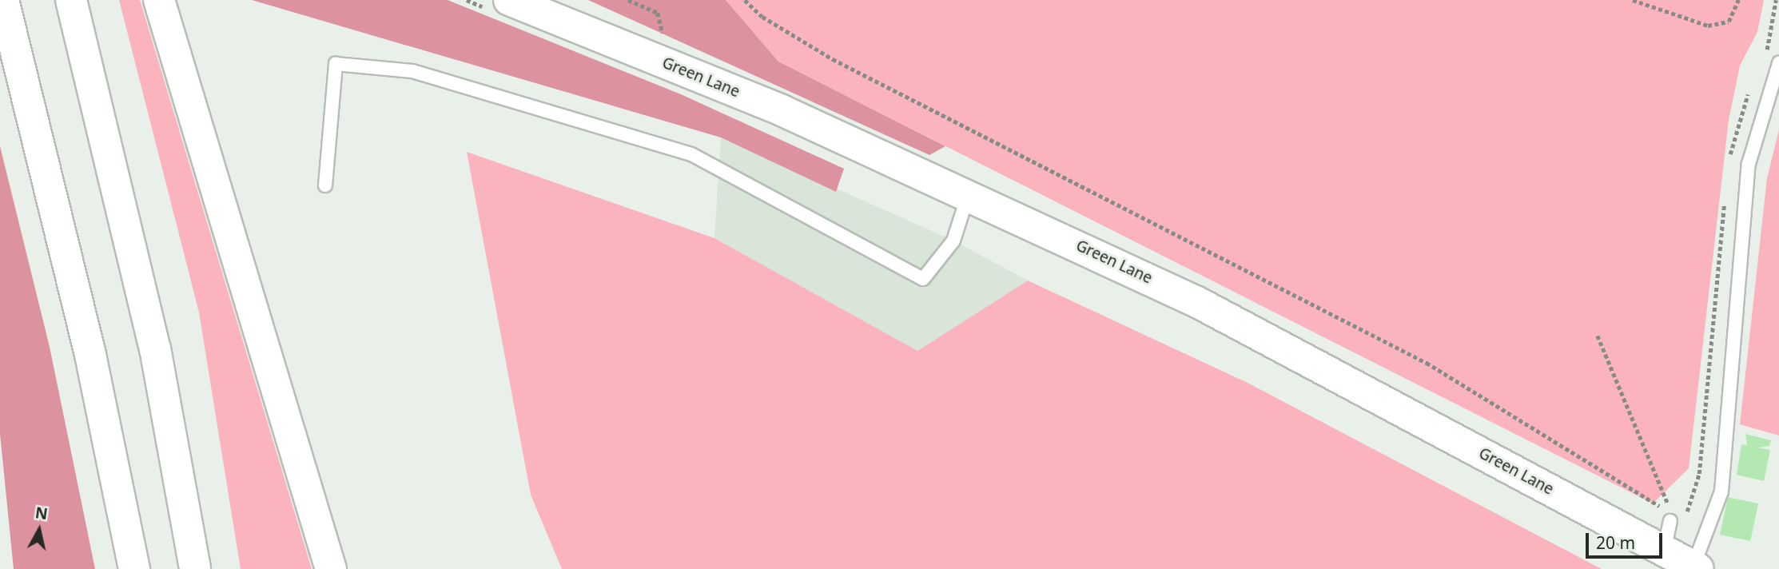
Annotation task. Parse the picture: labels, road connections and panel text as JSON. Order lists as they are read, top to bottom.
{
  "streets": {
    "main road": ["Green Lane"]
  },
  "scale_bar": "20 m",
  "north": "top"
}
